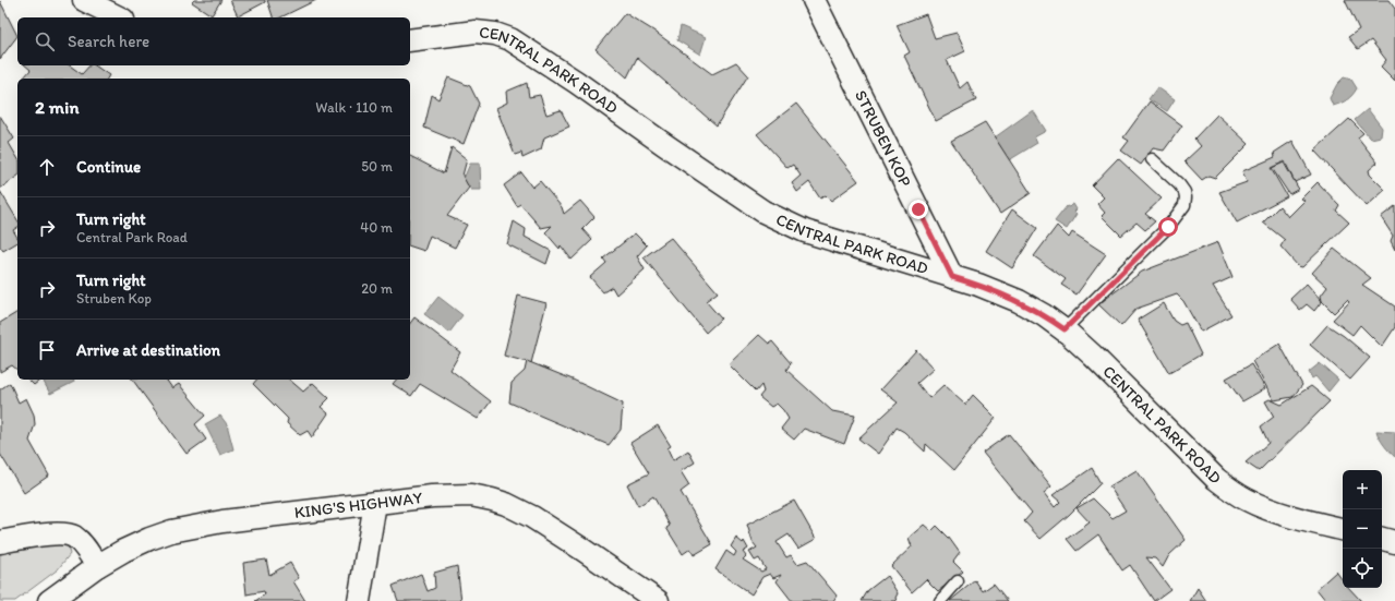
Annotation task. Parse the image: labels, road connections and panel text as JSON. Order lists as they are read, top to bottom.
{
  "streets": {
    "street": ["CENTRAL PARK ROAD", "STRUBEN KOP", "KING'S HIGHWAY"]
  },
  "crossings": [
    ["CENTRAL PARK ROAD", "STRUBEN KOP"]
  ],
  "page": {
    "search": "Search here",
    "heading": ["2 min", "Walk · 110 m"],
    "list": [
      ["Continue", "50 m"],
      ["Turn right", "Central Park Road", "40 m"],
      ["Turn right", "Struben Kop", "20 m"],
      "Arrive at destination"
    ],
    "map_buttons": ["+", "−"]
  }
}
